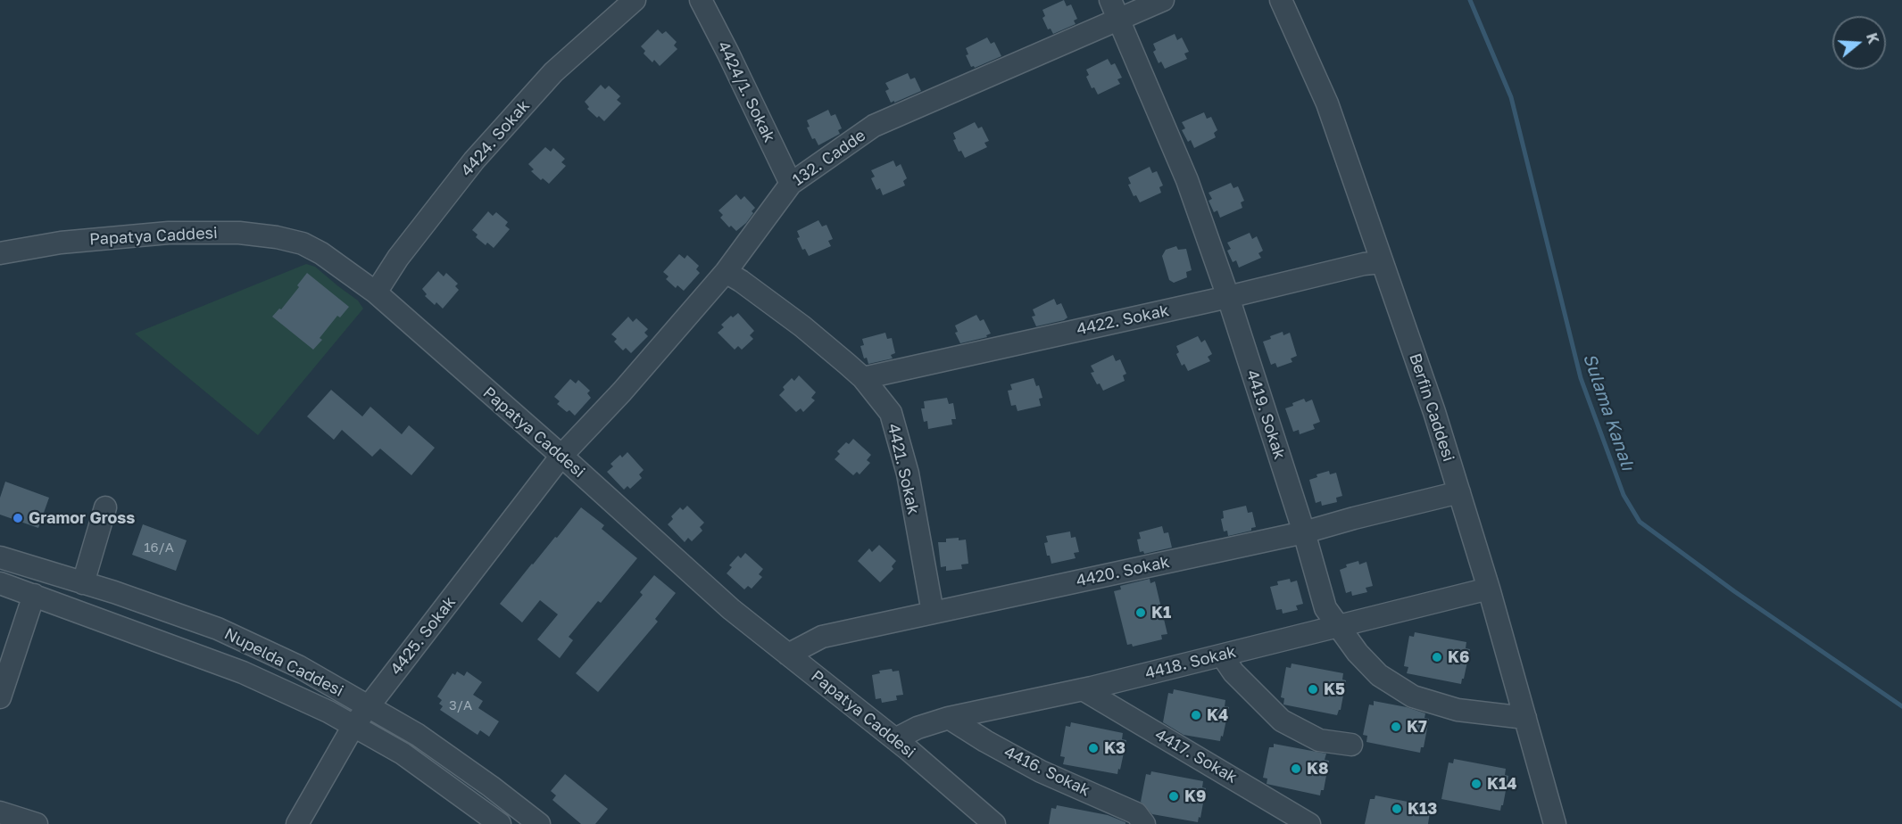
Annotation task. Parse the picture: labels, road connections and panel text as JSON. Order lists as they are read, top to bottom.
{
  "streets": {
    "street": [
      "4424/1. Sokak",
      "4424. Sokak",
      "132. Cadde",
      "Papatya Caddesi",
      "4422. Sokak",
      "Berfin Caddesi",
      "4419. Sokak",
      "4421. Sokak",
      "4420. Sokak",
      "4425. Sokak",
      "Nupelda Caddesi",
      "4418. Sokak",
      "4417. Sokak",
      "4416. Sokak"
    ]
  },
  "crossings": [
    ["4424/1. Sokak", "132. Cadde"],
    ["4424. Sokak", "Papatya Caddesi"],
    ["132. Cadde", "Papatya Caddesi"],
    ["132. Cadde", "4419. Sokak"],
    ["132. Cadde", "4421. Sokak"],
    ["132. Cadde", "4425. Sokak"],
    ["Papatya Caddesi", "4420. Sokak"],
    ["Papatya Caddesi", "4425. Sokak"],
    ["Papatya Caddesi", "4418. Sokak"],
    ["4422. Sokak", "Berfin Caddesi"],
    ["4422. Sokak", "4419. Sokak"],
    ["4422. Sokak", "4421. Sokak"],
    ["Berfin Caddesi", "4419. Sokak"],
    ["Berfin Caddesi", "4420. Sokak"],
    ["Berfin Caddesi", "4418. Sokak"],
    ["4419. Sokak", "4420. Sokak"],
    ["4419. Sokak", "4418. Sokak"],
    ["4421. Sokak", "4420. Sokak"],
    ["4425. Sokak", "Nupelda Caddesi"],
    ["4418. Sokak", "4417. Sokak"],
    ["4418. Sokak", "4416. Sokak"]
  ],
  "water": ["Sulama Kanalı"],
  "places": [
    "Gramor Gross",
    "K1",
    "K6",
    "K5",
    "K4",
    "K7",
    "K3",
    "K8",
    "K14",
    "K9",
    "K13"
  ],
  "house_numbers": ["16/A", "3/A"],
  "north": "right"
}
